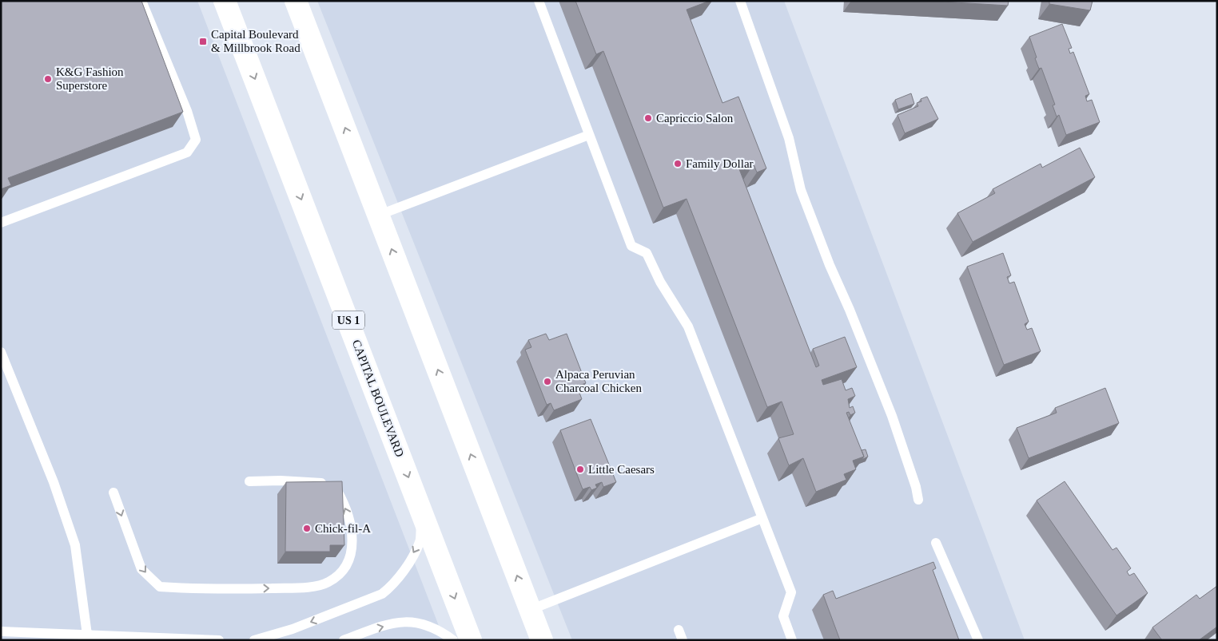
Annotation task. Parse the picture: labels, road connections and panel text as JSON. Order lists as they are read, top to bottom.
{
  "streets": {
    "highway": ["US 1", "CAPITAL BOULEVARD"]
  },
  "places": {
    "transit": ["Capital Boulevard & Millbrook Road"],
    "other": [
      "K&G Fashion Superstore",
      "Capriccio Salon",
      "Family Dollar",
      "Alpaca Peruvian Charcoal Chicken",
      "Little Caesars",
      "Chick-fil-A"
    ]
  }
}
